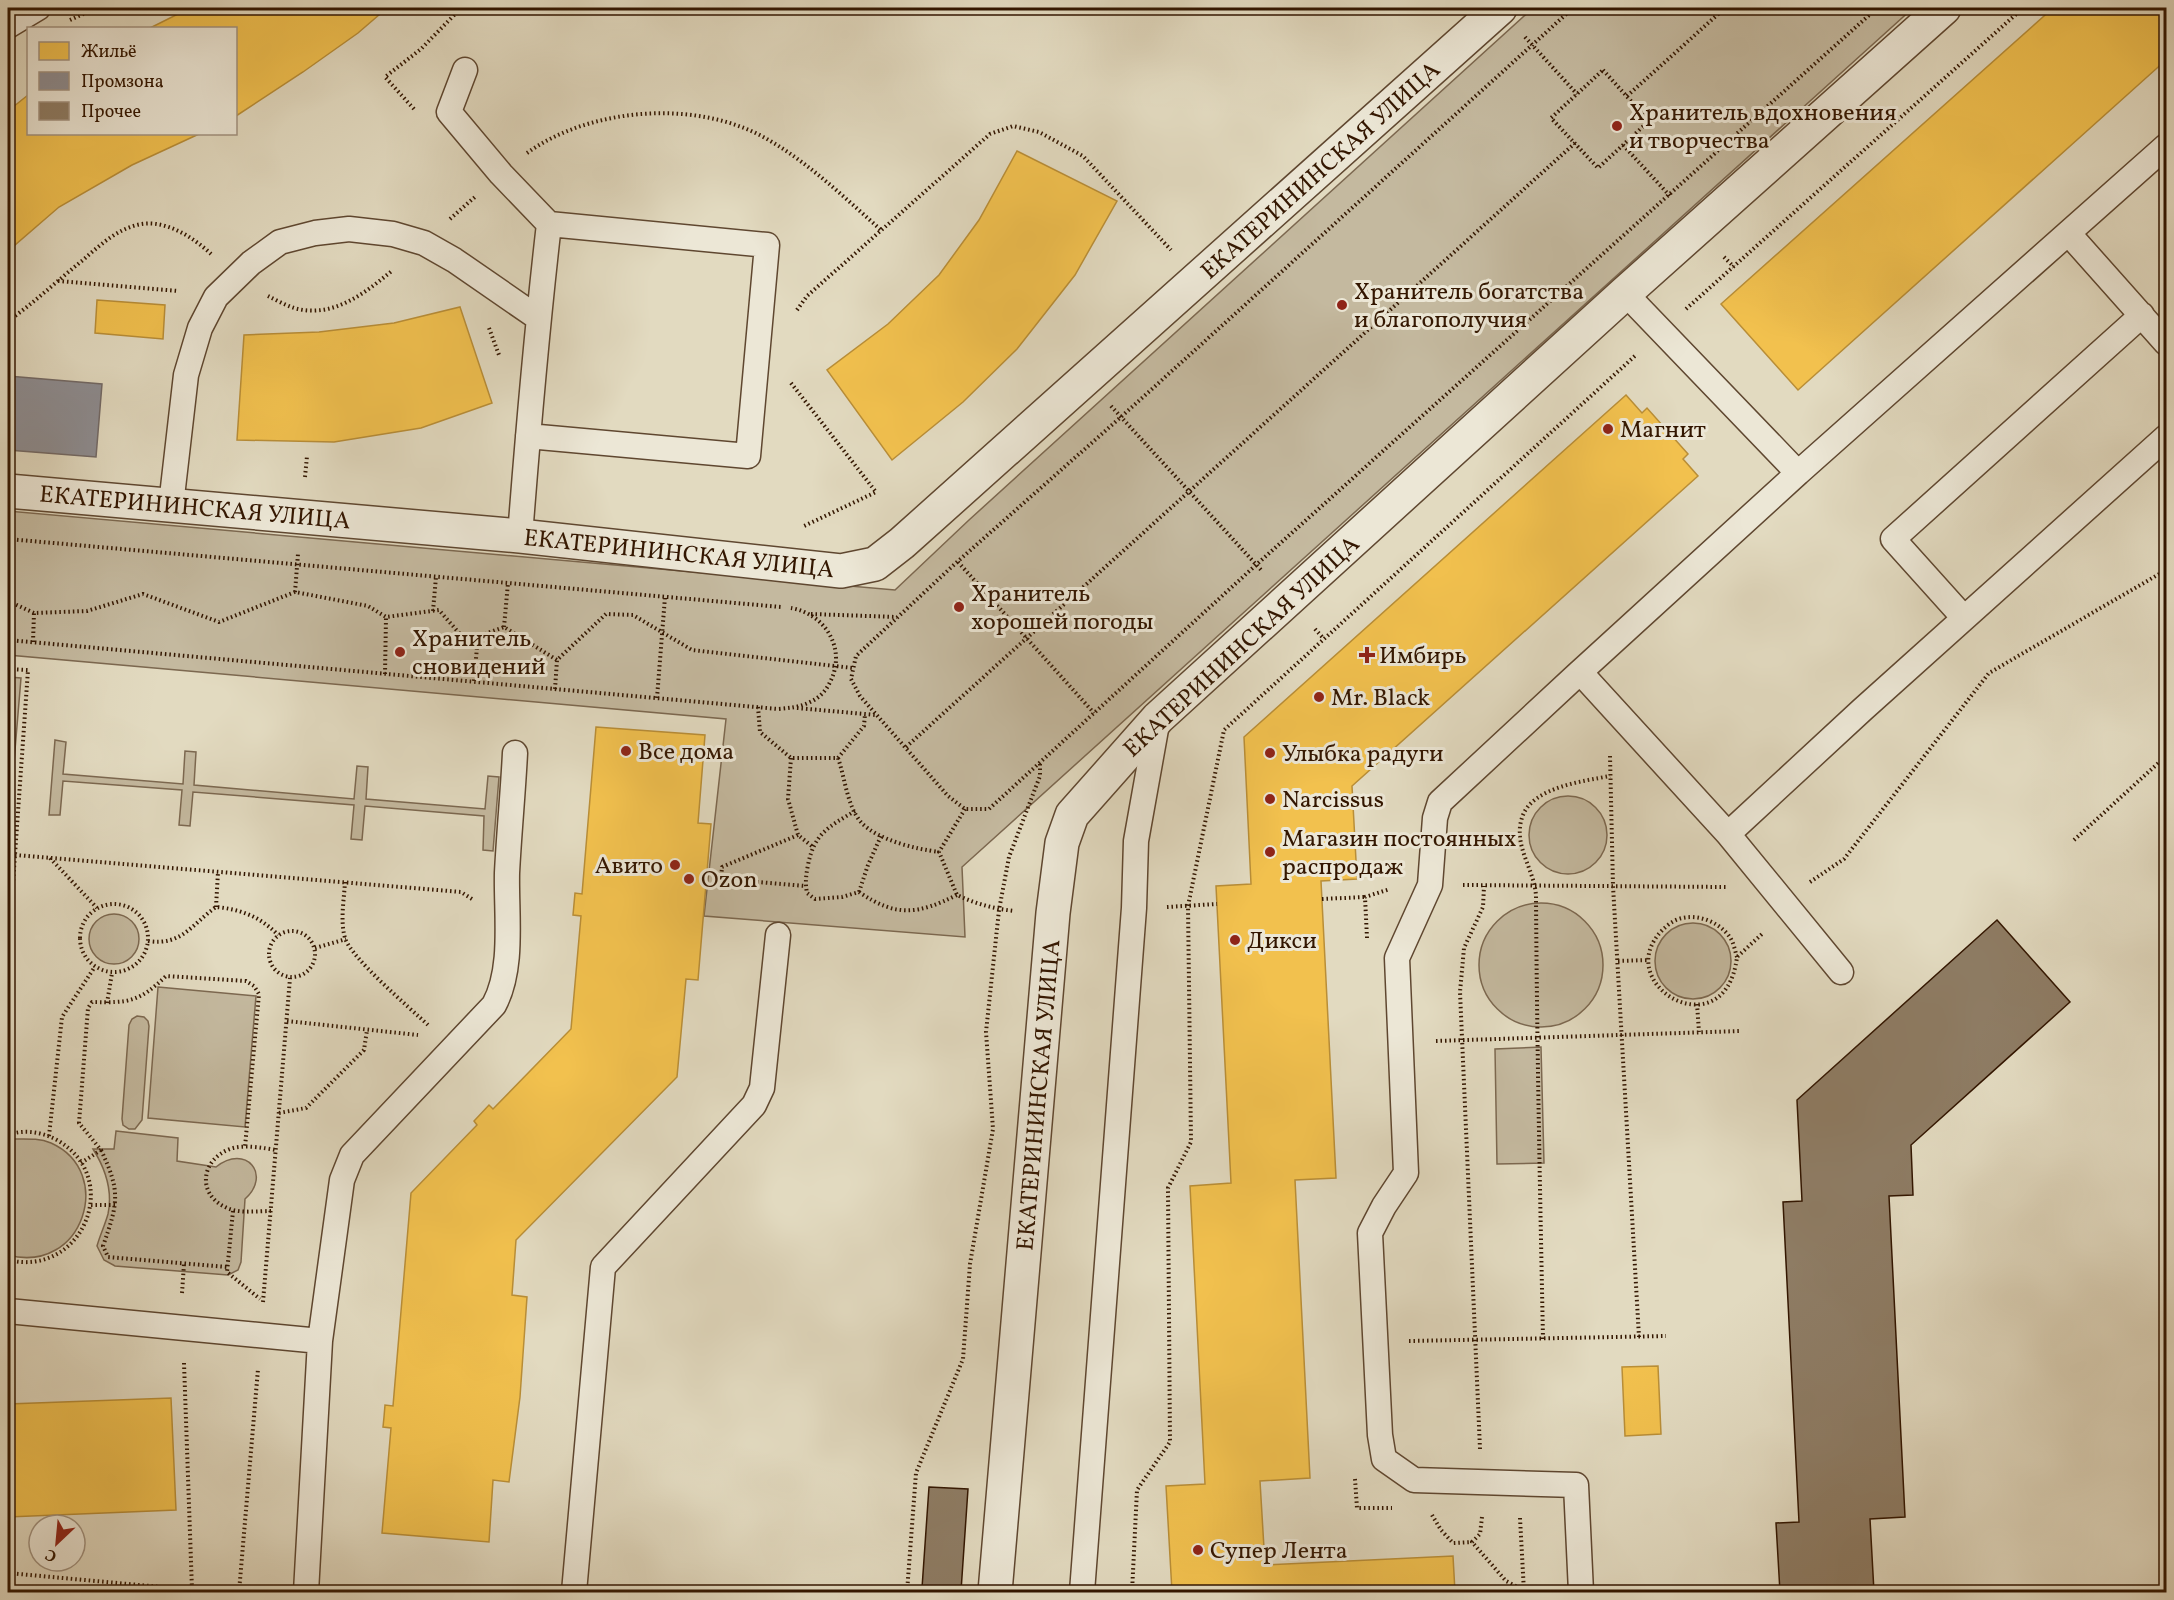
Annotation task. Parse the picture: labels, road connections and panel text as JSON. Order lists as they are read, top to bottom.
{
  "streets": {
    "street": ["ЕКАТЕРИНИНСКАЯ УЛИЦА"]
  },
  "places": {
    "other": [
      "Хранитель вдохновения и творчества",
      "Хранитель богатства и благополучия",
      "Магнит",
      "Хранитель хорошей погоды",
      "Хранитель сновидений",
      "Mr. Black",
      "Все дома",
      "Улыбка радуги",
      "Narcissus",
      "Магазин постоянных распродаж",
      "Авито",
      "Ozon",
      "Дикси",
      "Супер Лента"
    ],
    "health": ["Имбирь"]
  },
  "legend": ["Жильё", "Промзона", "Прочее"],
  "north": "bottom left"
}
